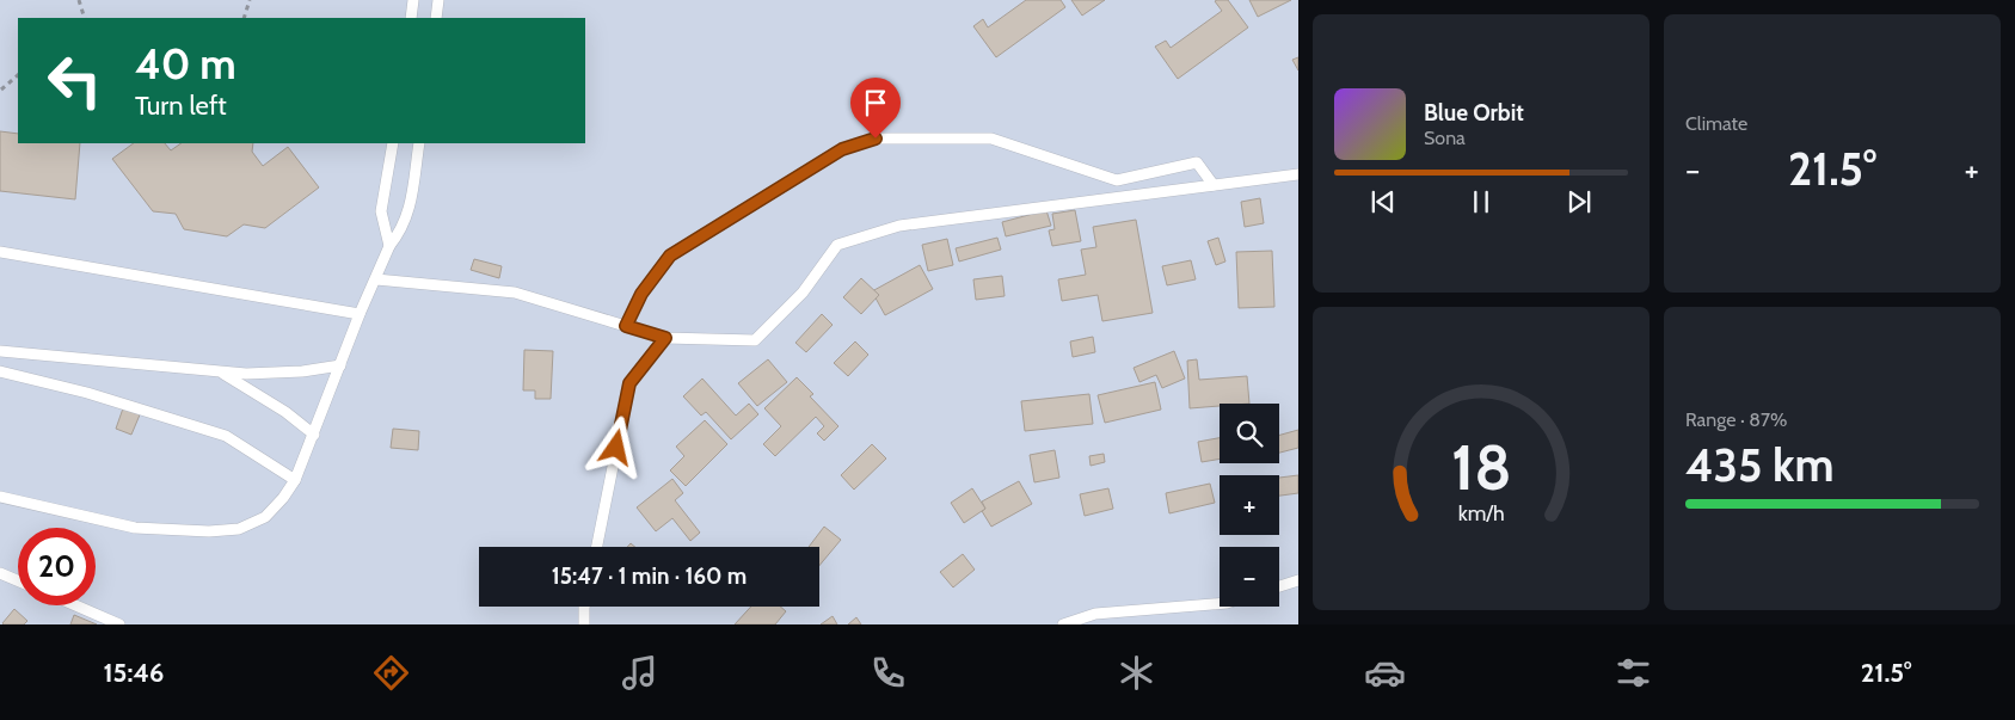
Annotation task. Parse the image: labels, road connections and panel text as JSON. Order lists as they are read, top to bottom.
{
  "page": {
    "tile": [
      "Climate",
      ["Range · 87%", "435 km"]
    ],
    "turn": ["40 m", "Turn left"],
    "song": ["Blue Orbit", "Sona"],
    "heat": ["−", "21.5°", "+"],
    "map_buttons": ["+", "−"],
    "limit": "20",
    "trip": "15:47 · 1 min · 160 m",
    "tabs": ["15:46", "21.5°"],
    "gauge": ["18", "km/h"]
  }
}
